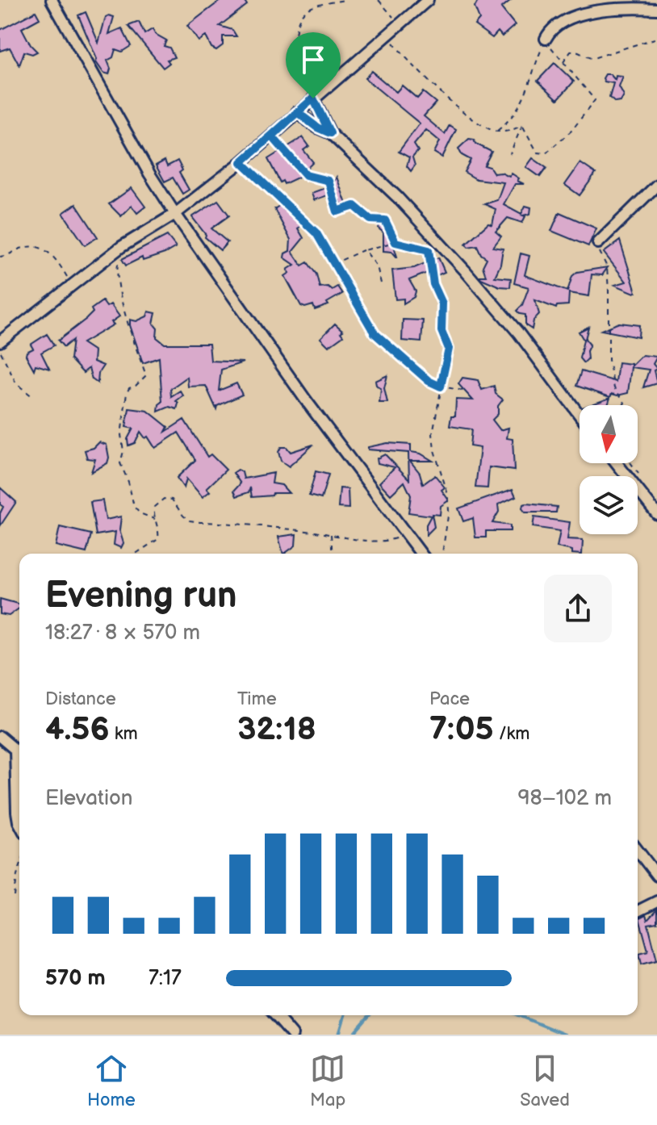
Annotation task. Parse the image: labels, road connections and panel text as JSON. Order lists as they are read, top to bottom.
{
  "north": "bottom",
  "page": {
    "heading": ["Evening run", "18:27 · 8 × 570 m"],
    "stats": [
      ["Distance", "4.56 km"],
      ["Time", "32:18"],
      ["Pace", "7:05 /km"]
    ],
    "chart": ["Elevation", "98–102 m"],
    "list": [
      {
        "name": "570 m",
        "note": "7:17"
      }
    ],
    "tabs": ["Home", "Map", "Saved"]
  }
}
